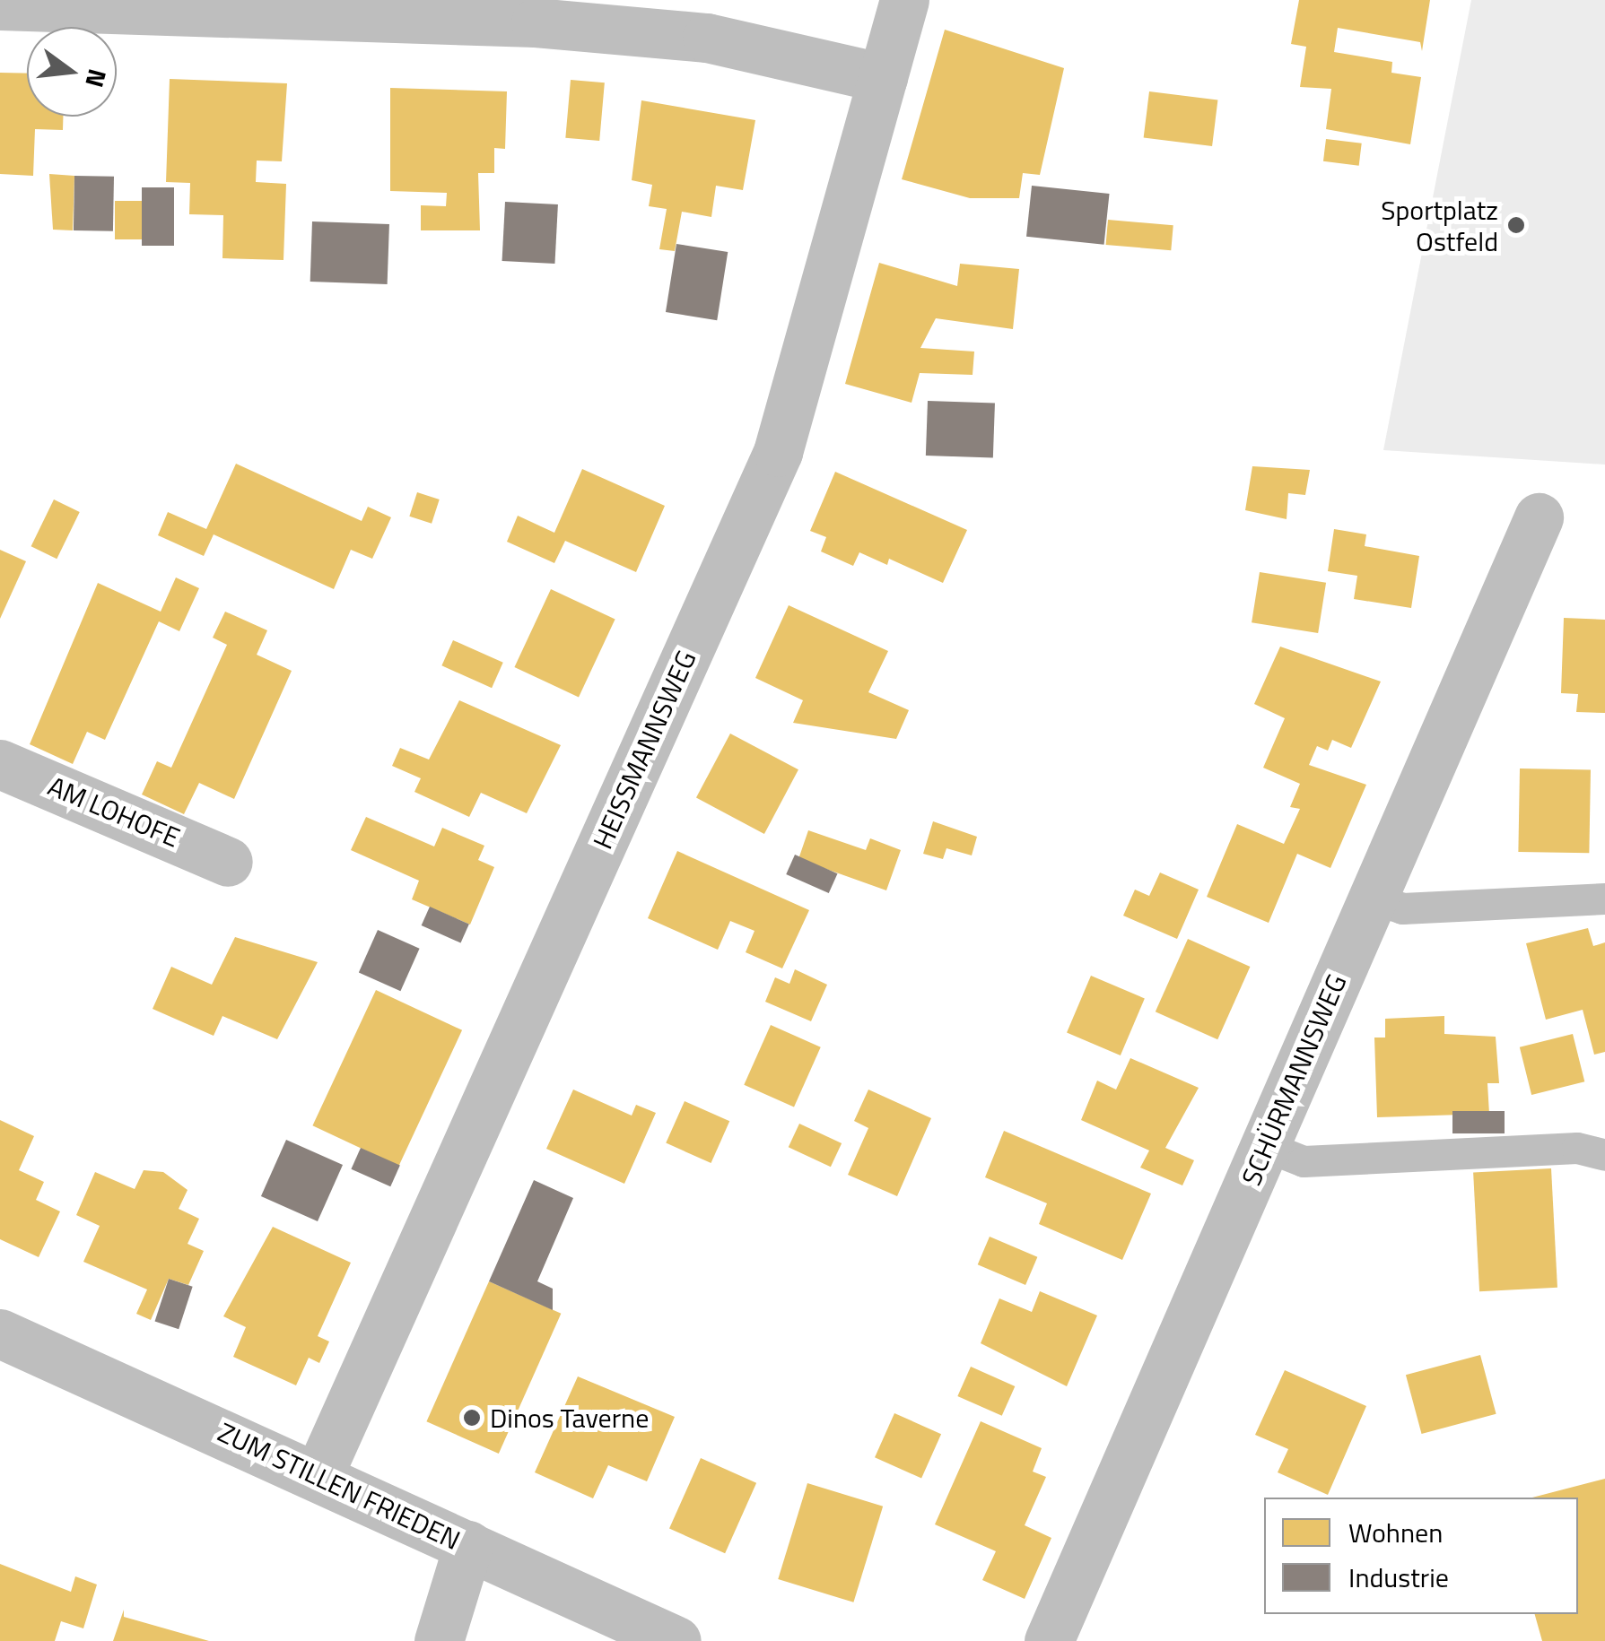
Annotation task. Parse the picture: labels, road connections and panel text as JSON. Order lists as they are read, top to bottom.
{
  "streets": {
    "street": [
      "HEISSMANNSWEG",
      "AM LOHOFE",
      "SCHÜRMANNSWEG",
      "ZUM STILLEN FRIEDEN"
    ]
  },
  "crossings": [
    ["HEISSMANNSWEG", "ZUM STILLEN FRIEDEN"]
  ],
  "places": ["Sportplatz Ostfeld", "Dinos Taverne"],
  "legend": ["Wohnen", "Industrie"],
  "north": "right"
}
